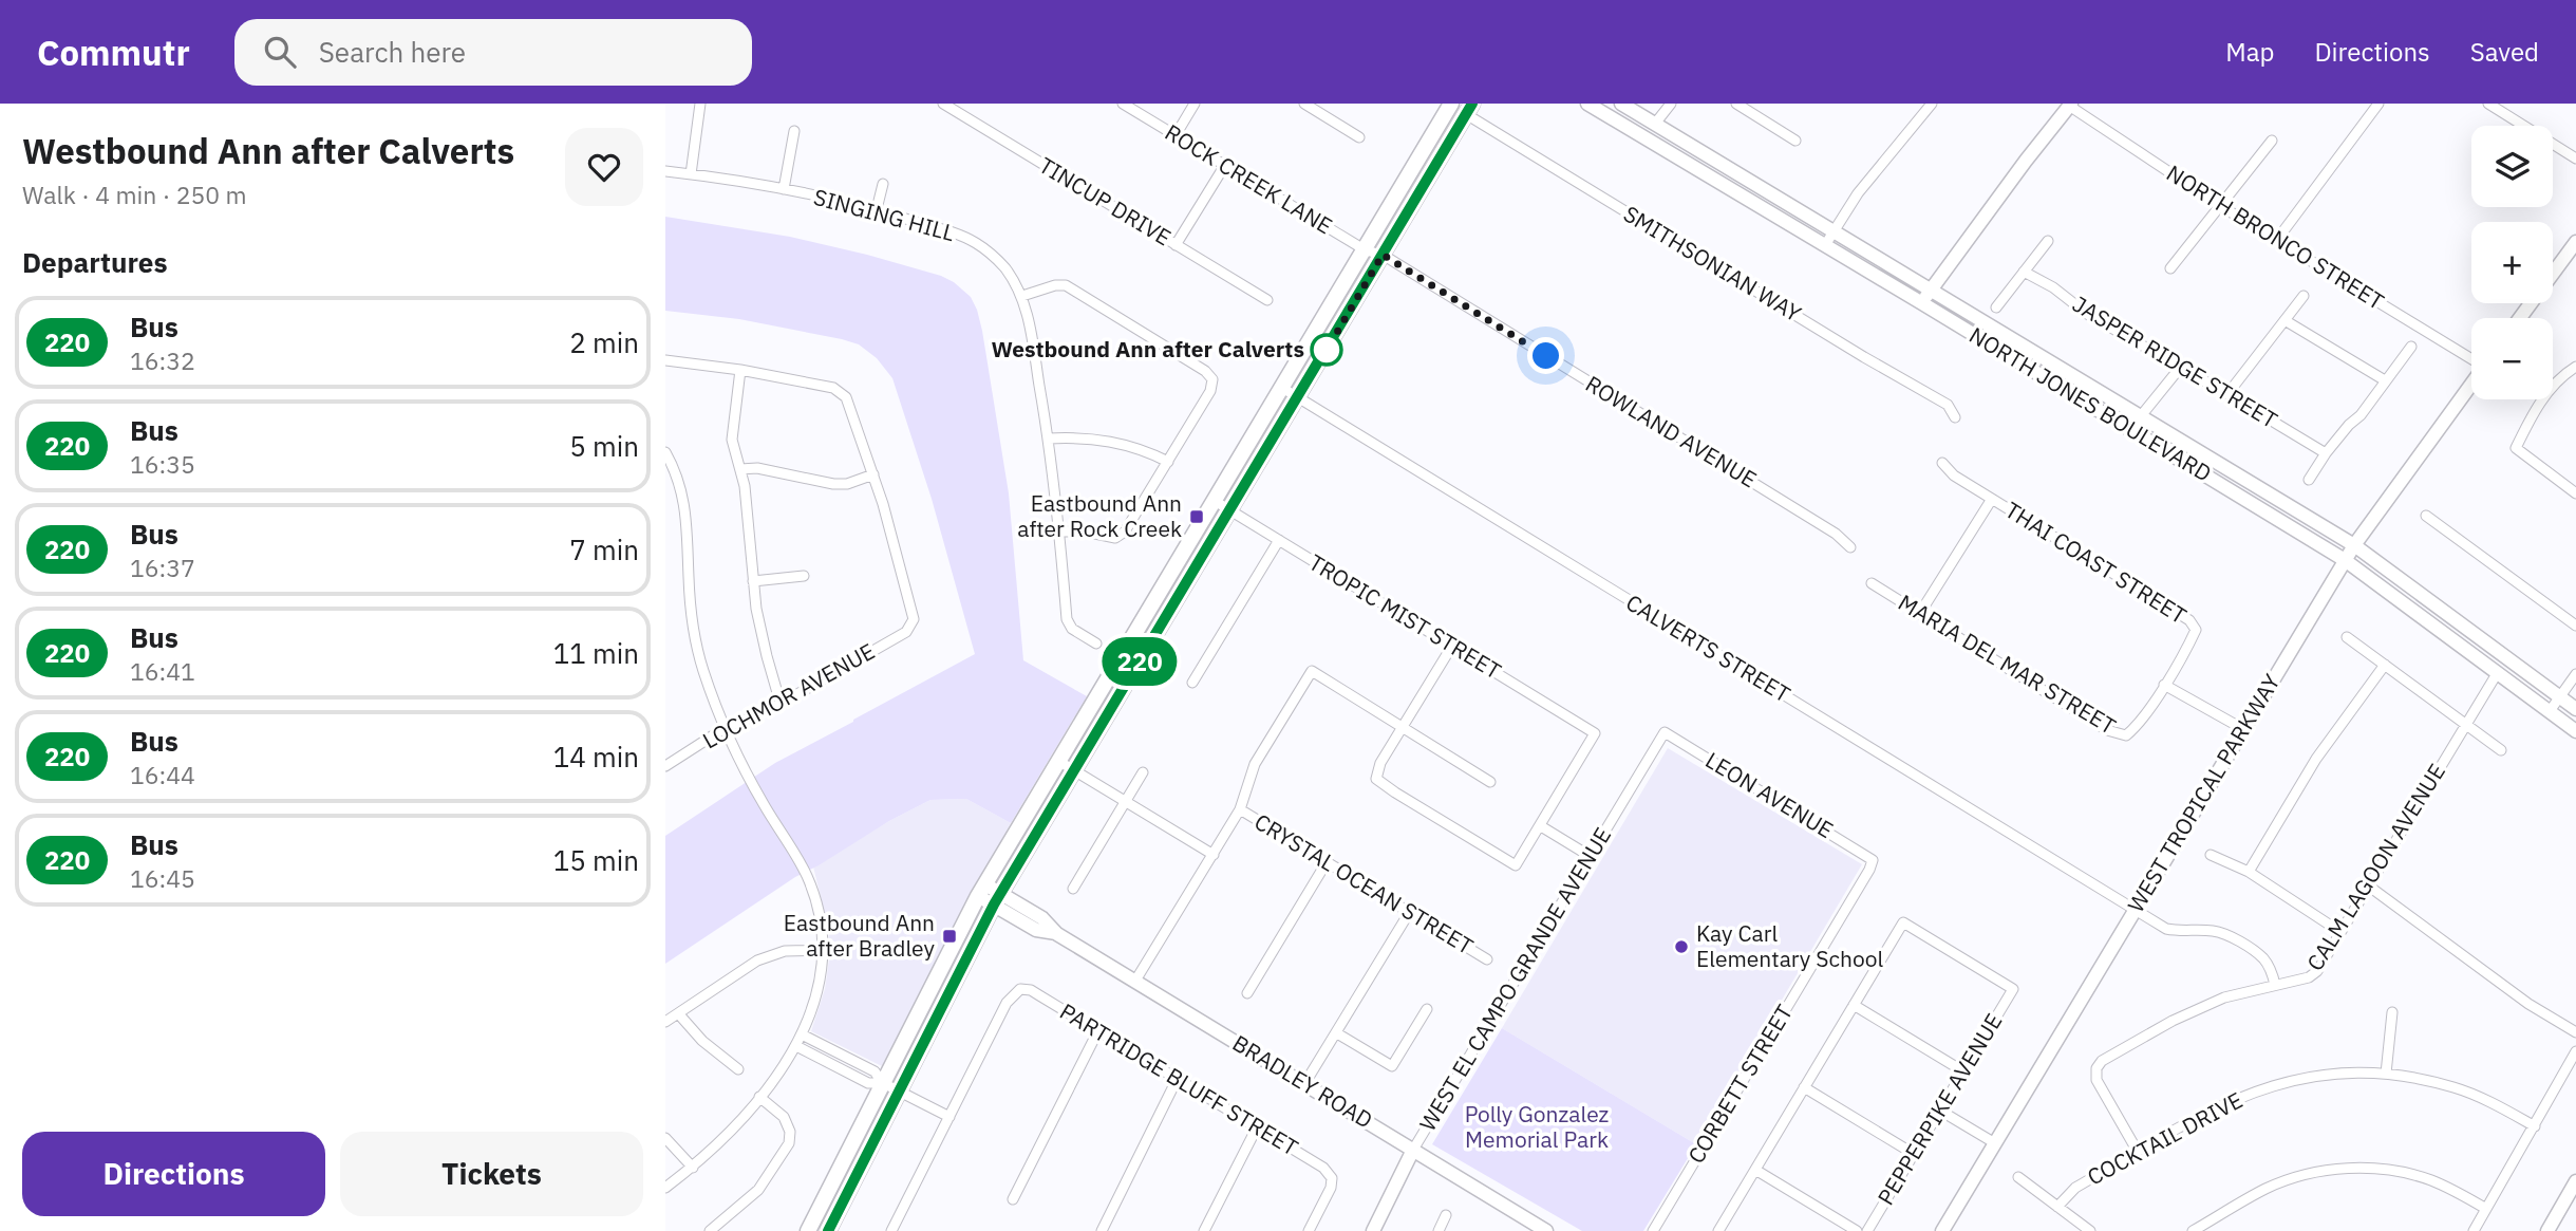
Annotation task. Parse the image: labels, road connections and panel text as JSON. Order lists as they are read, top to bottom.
{
  "streets": {
    "main road": [
      "NORTH JONES BOULEVARD",
      "WEST TROPICAL PARKWAY",
      "WEST EL CAMPO GRANDE AVENUE",
      "BRADLEY ROAD"
    ],
    "street": [
      "ROCK CREEK LANE",
      "TINCUP DRIVE",
      "SINGING HILL",
      "NORTH BRONCO STREET",
      "SMITHSONIAN WAY",
      "JASPER RIDGE STREET",
      "ROWLAND AVENUE",
      "THAI COAST STREET",
      "TROPIC MIST STREET",
      "CALVERTS STREET",
      "MARIA DEL MAR STREET",
      "LOCHMOR AVENUE",
      "LEON AVENUE",
      "CALM LAGOON AVENUE",
      "CRYSTAL OCEAN STREET",
      "PARTRIDGE BLUFF STREET",
      "CORBETT STREET",
      "PEPPERPIKE AVENUE",
      "COCKTAIL DRIVE"
    ]
  },
  "crossings": [
    ["ROCK CREEK LANE", "ROWLAND AVENUE"],
    ["NORTH JONES BOULEVARD", "WEST TROPICAL PARKWAY"],
    ["NORTH JONES BOULEVARD", "CALM LAGOON AVENUE"],
    ["THAI COAST STREET", "MARIA DEL MAR STREET"],
    ["CALVERTS STREET", "WEST TROPICAL PARKWAY"],
    ["CALVERTS STREET", "CALM LAGOON AVENUE"],
    ["LEON AVENUE", "WEST EL CAMPO GRANDE AVENUE"],
    ["LEON AVENUE", "CORBETT STREET"],
    ["CALM LAGOON AVENUE", "COCKTAIL DRIVE"],
    ["WEST EL CAMPO GRANDE AVENUE", "BRADLEY ROAD"]
  ],
  "parks": ["Polly Gonzalez Memorial Park"],
  "places": {
    "other": ["Westbound Ann after Calverts", "Kay Carl Elementary School"],
    "transit": ["Eastbound Ann after Rock Creek", "Eastbound Ann after Bradley"]
  },
  "lines": ["bus line 220"],
  "page": {
    "header": "Commutr",
    "search": "Search here",
    "nav": ["Map", "Directions", "Saved"],
    "heading": [
      ["Westbound Ann after Calverts", "Walk · 4 min · 250 m"],
      "Departures"
    ],
    "on_map": "220",
    "map_buttons": ["+", "−"],
    "list": [
      {
        "mark": "220",
        "name": "Bus",
        "note": "16:32",
        "value": "2 min"
      },
      {
        "mark": "220",
        "name": "Bus",
        "note": "16:35",
        "value": "5 min"
      },
      {
        "mark": "220",
        "name": "Bus",
        "note": "16:37",
        "value": "7 min"
      },
      {
        "mark": "220",
        "name": "Bus",
        "note": "16:41",
        "value": "11 min"
      },
      {
        "mark": "220",
        "name": "Bus",
        "note": "16:44",
        "value": "14 min"
      },
      {
        "mark": "220",
        "name": "Bus",
        "note": "16:45",
        "value": "15 min"
      }
    ],
    "buttons": ["Directions", "Tickets"]
  }
}
